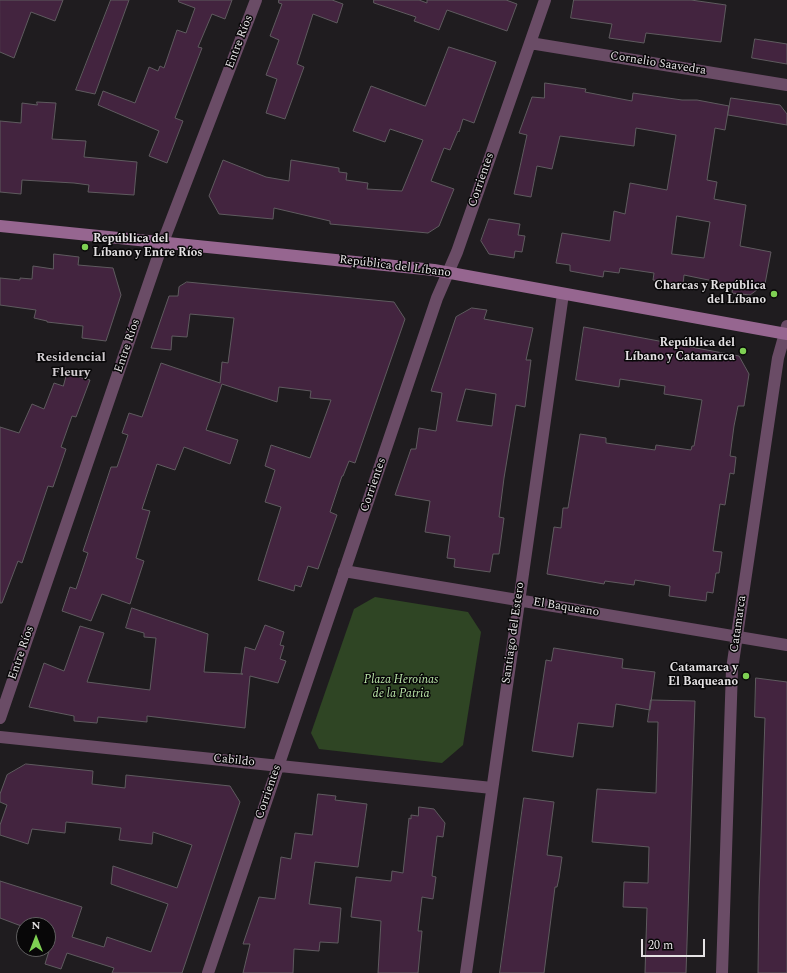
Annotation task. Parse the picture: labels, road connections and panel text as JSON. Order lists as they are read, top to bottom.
{
  "streets": {
    "main road": ["República del Líbano"],
    "street": [
      "Entre Ríos",
      "Cornelio Saavedra",
      "Corrientes",
      "El Baqueano",
      "Catamarca",
      "Santiago del Estero",
      "Cabildo"
    ]
  },
  "crossings": [
    ["Entre Ríos", "República del Líbano"],
    ["Cornelio Saavedra", "Corrientes"],
    ["Corrientes", "República del Líbano"],
    ["Corrientes", "El Baqueano"],
    ["Corrientes", "Cabildo"],
    ["República del Líbano", "Catamarca"],
    ["República del Líbano", "Santiago del Estero"],
    ["El Baqueano", "Catamarca"],
    ["El Baqueano", "Santiago del Estero"],
    ["Santiago del Estero", "Cabildo"]
  ],
  "districts": ["Residencial Fleury"],
  "parks": ["Plaza Heroínas de la Patria"],
  "places": [
    "República del Líbano y Entre Ríos",
    "Charcas y República del Líbano",
    "República del Líbano y Catamarca",
    "Catamarca y El Baqueano"
  ],
  "scale_bar": "20 m",
  "north": "top"
}
